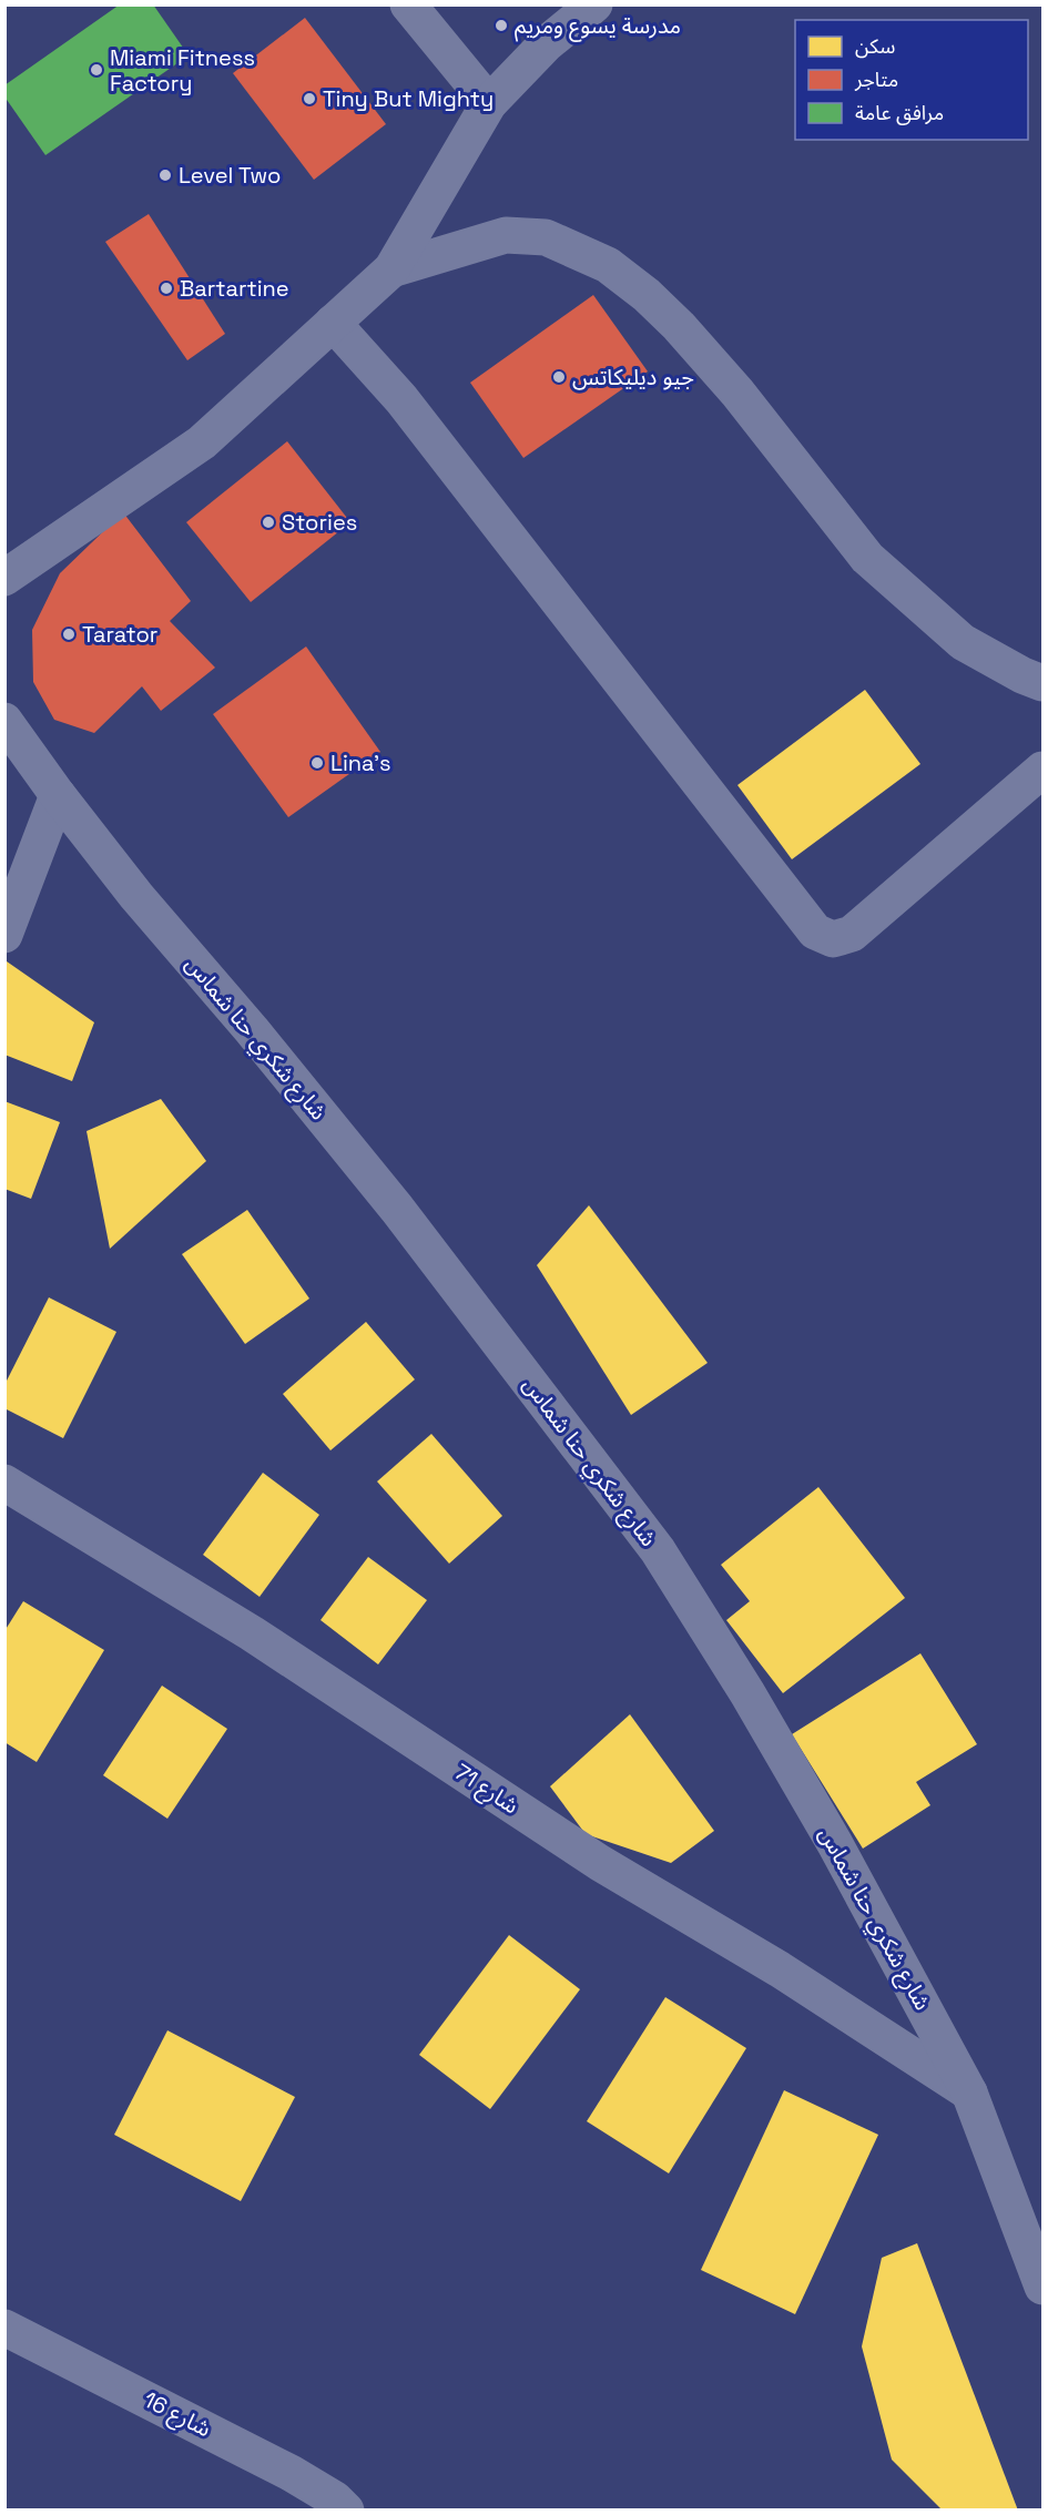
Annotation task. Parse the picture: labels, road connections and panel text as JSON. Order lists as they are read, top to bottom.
{
  "streets": {
    "street": ["شارع شكري حنا شماس", "شارع 71", "شارع 16"]
  },
  "crossings": [
    ["شارع شكري حنا شماس", "شارع 71"]
  ],
  "places": [
    "مدرسة يسوع ومريم",
    "Miami Fitness Factory",
    "Tiny But Mighty",
    "Level Two",
    "Bartartine",
    "جيو ديليكاتس",
    "Stories",
    "Tarator",
    "Lina's"
  ],
  "legend": ["سكن", "متاجر", "مرافق عامة"]
}
